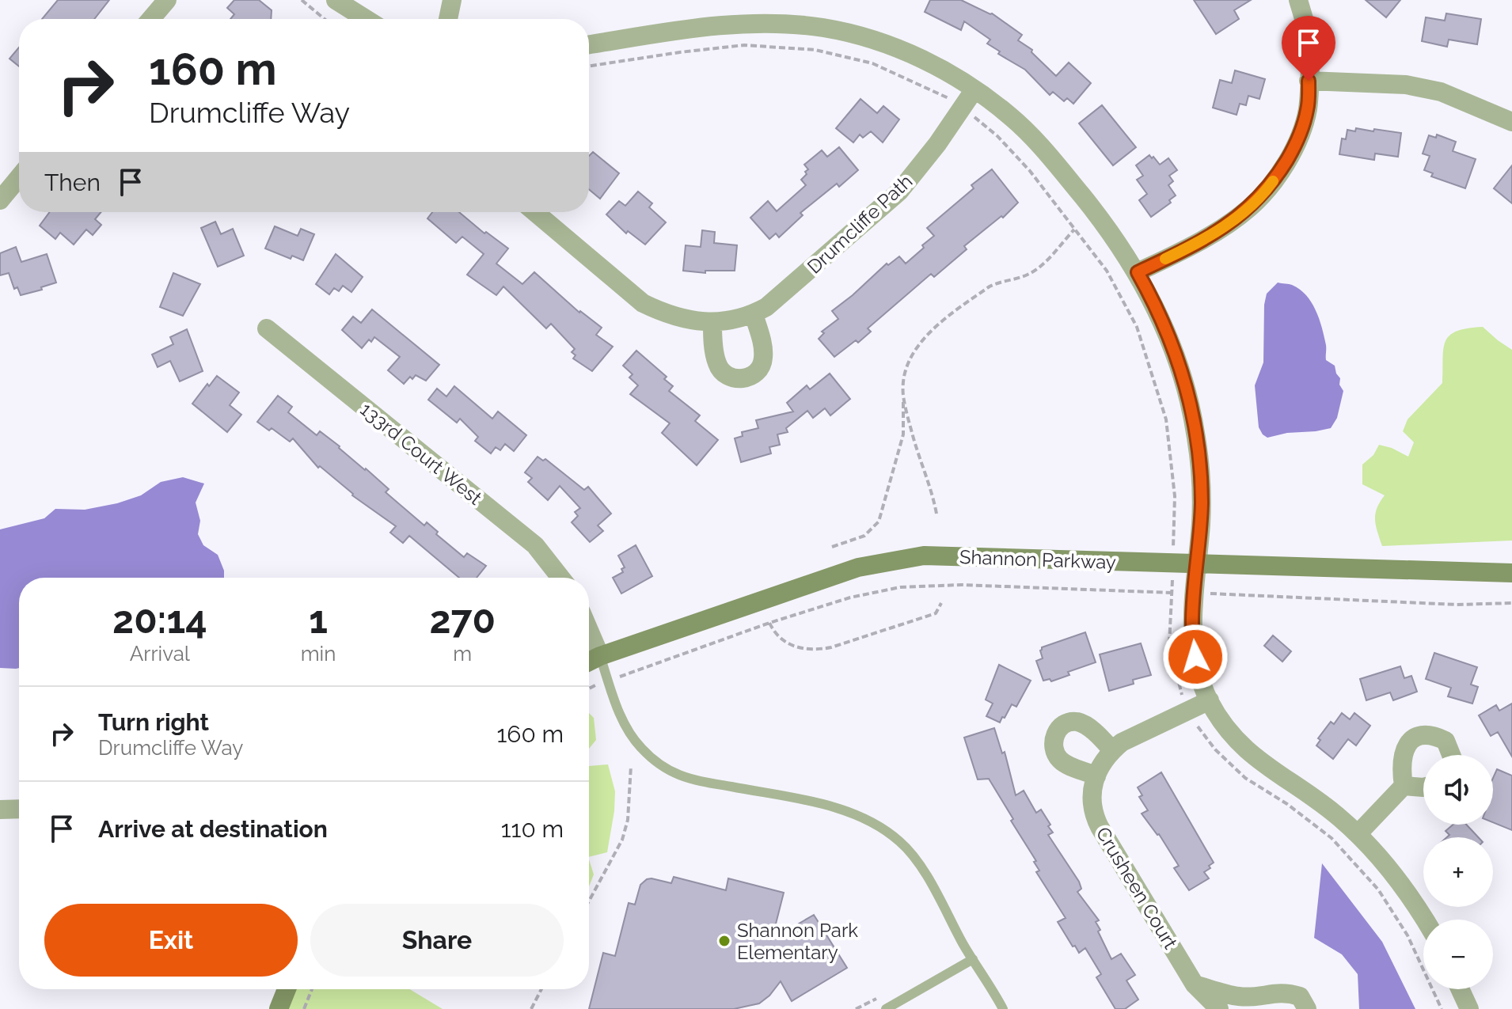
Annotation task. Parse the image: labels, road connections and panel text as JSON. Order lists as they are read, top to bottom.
{
  "streets": {
    "street": [
      "Drumcliffe Path",
      "133rd Court West",
      "Shannon Parkway",
      "Crusheen Court"
    ]
  },
  "places": ["Shannon Park Elementary"],
  "page": {
    "turn": ["160 m", "Drumcliffe Way"],
    "then": "Then",
    "eta": [
      "20:14",
      "Arrival",
      "1",
      "min",
      "270",
      "m"
    ],
    "list": [
      {
        "name": "Turn right",
        "note": "Drumcliffe Way",
        "value": "160 m"
      },
      {
        "name": "Arrive at destination",
        "value": "110 m"
      }
    ],
    "map_buttons": ["+", "−"],
    "buttons": ["Exit", "Share"]
  }
}
